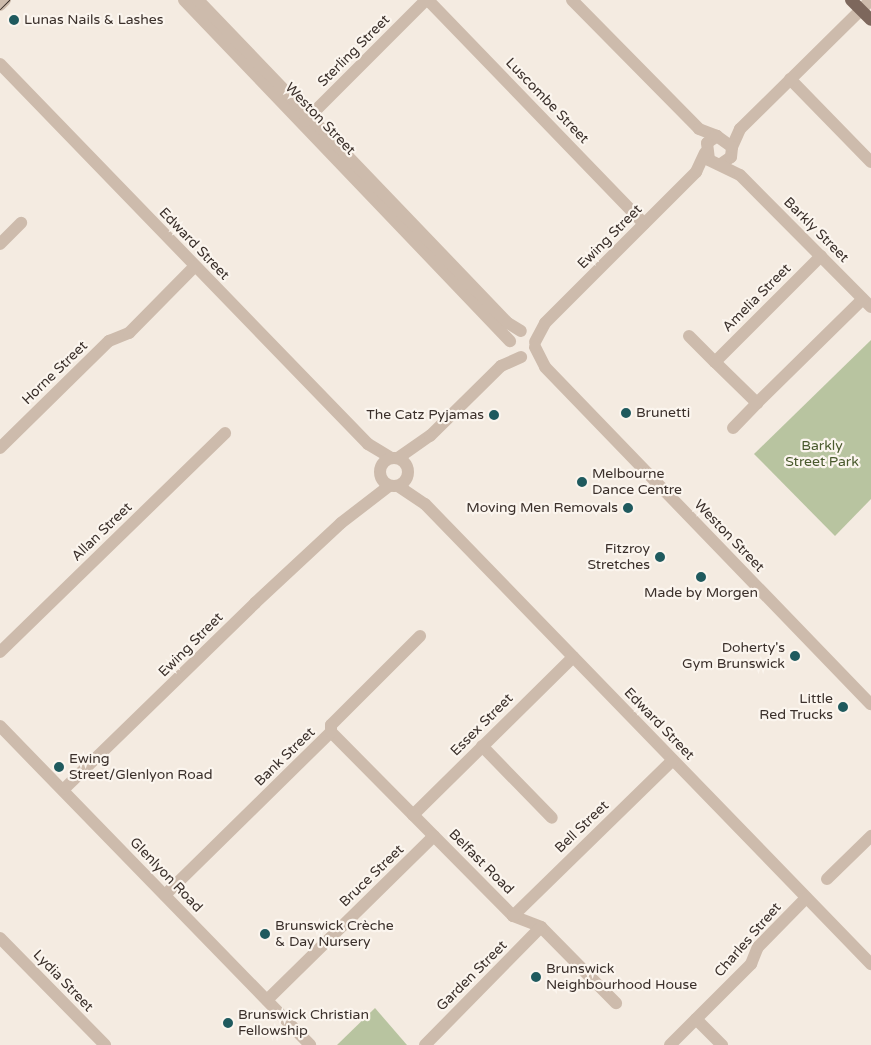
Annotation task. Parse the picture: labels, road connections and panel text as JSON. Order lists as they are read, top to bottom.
{
  "streets": {
    "street": [
      "Sterling Street",
      "Luscombe Street",
      "Weston Street",
      "Barkly Street",
      "Ewing Street",
      "Edward Street",
      "Amelia Street",
      "Horne Street",
      "Allan Street",
      "Essex Street",
      "Bank Street",
      "Bell Street",
      "Belfast Road",
      "Glenlyon Road",
      "Bruce Street",
      "Charles Street",
      "Garden Street",
      "Lydia Street"
    ]
  },
  "crossings": [
    ["Sterling Street", "Luscombe Street"],
    ["Sterling Street", "Weston Street"],
    ["Luscombe Street", "Ewing Street"],
    ["Weston Street", "Ewing Street"],
    ["Barkly Street", "Ewing Street"],
    ["Barkly Street", "Amelia Street"],
    ["Ewing Street", "Edward Street"],
    ["Ewing Street", "Glenlyon Road"],
    ["Edward Street", "Horne Street"],
    ["Edward Street", "Essex Street"],
    ["Edward Street", "Bell Street"],
    ["Edward Street", "Charles Street"],
    ["Essex Street", "Belfast Road"],
    ["Bank Street", "Belfast Road"],
    ["Bank Street", "Glenlyon Road"],
    ["Bell Street", "Belfast Road"],
    ["Belfast Road", "Bruce Street"],
    ["Belfast Road", "Garden Street"],
    ["Glenlyon Road", "Bruce Street"]
  ],
  "parks": ["Barkly Street Park"],
  "places": [
    "Lunas Nails & Lashes",
    "Brunetti",
    "The Catz Pyjamas",
    "Melbourne Dance Centre",
    "Moving Men Removals",
    "Fitzroy Stretches",
    "Made by Morgen",
    "Doherty's Gym Brunswick",
    "Little Red Trucks",
    "Ewing Street/Glenlyon Road",
    "Brunswick Crèche & Day Nursery",
    "Brunswick Neighbourhood House",
    "Brunswick Christian Fellowship"
  ]
}
